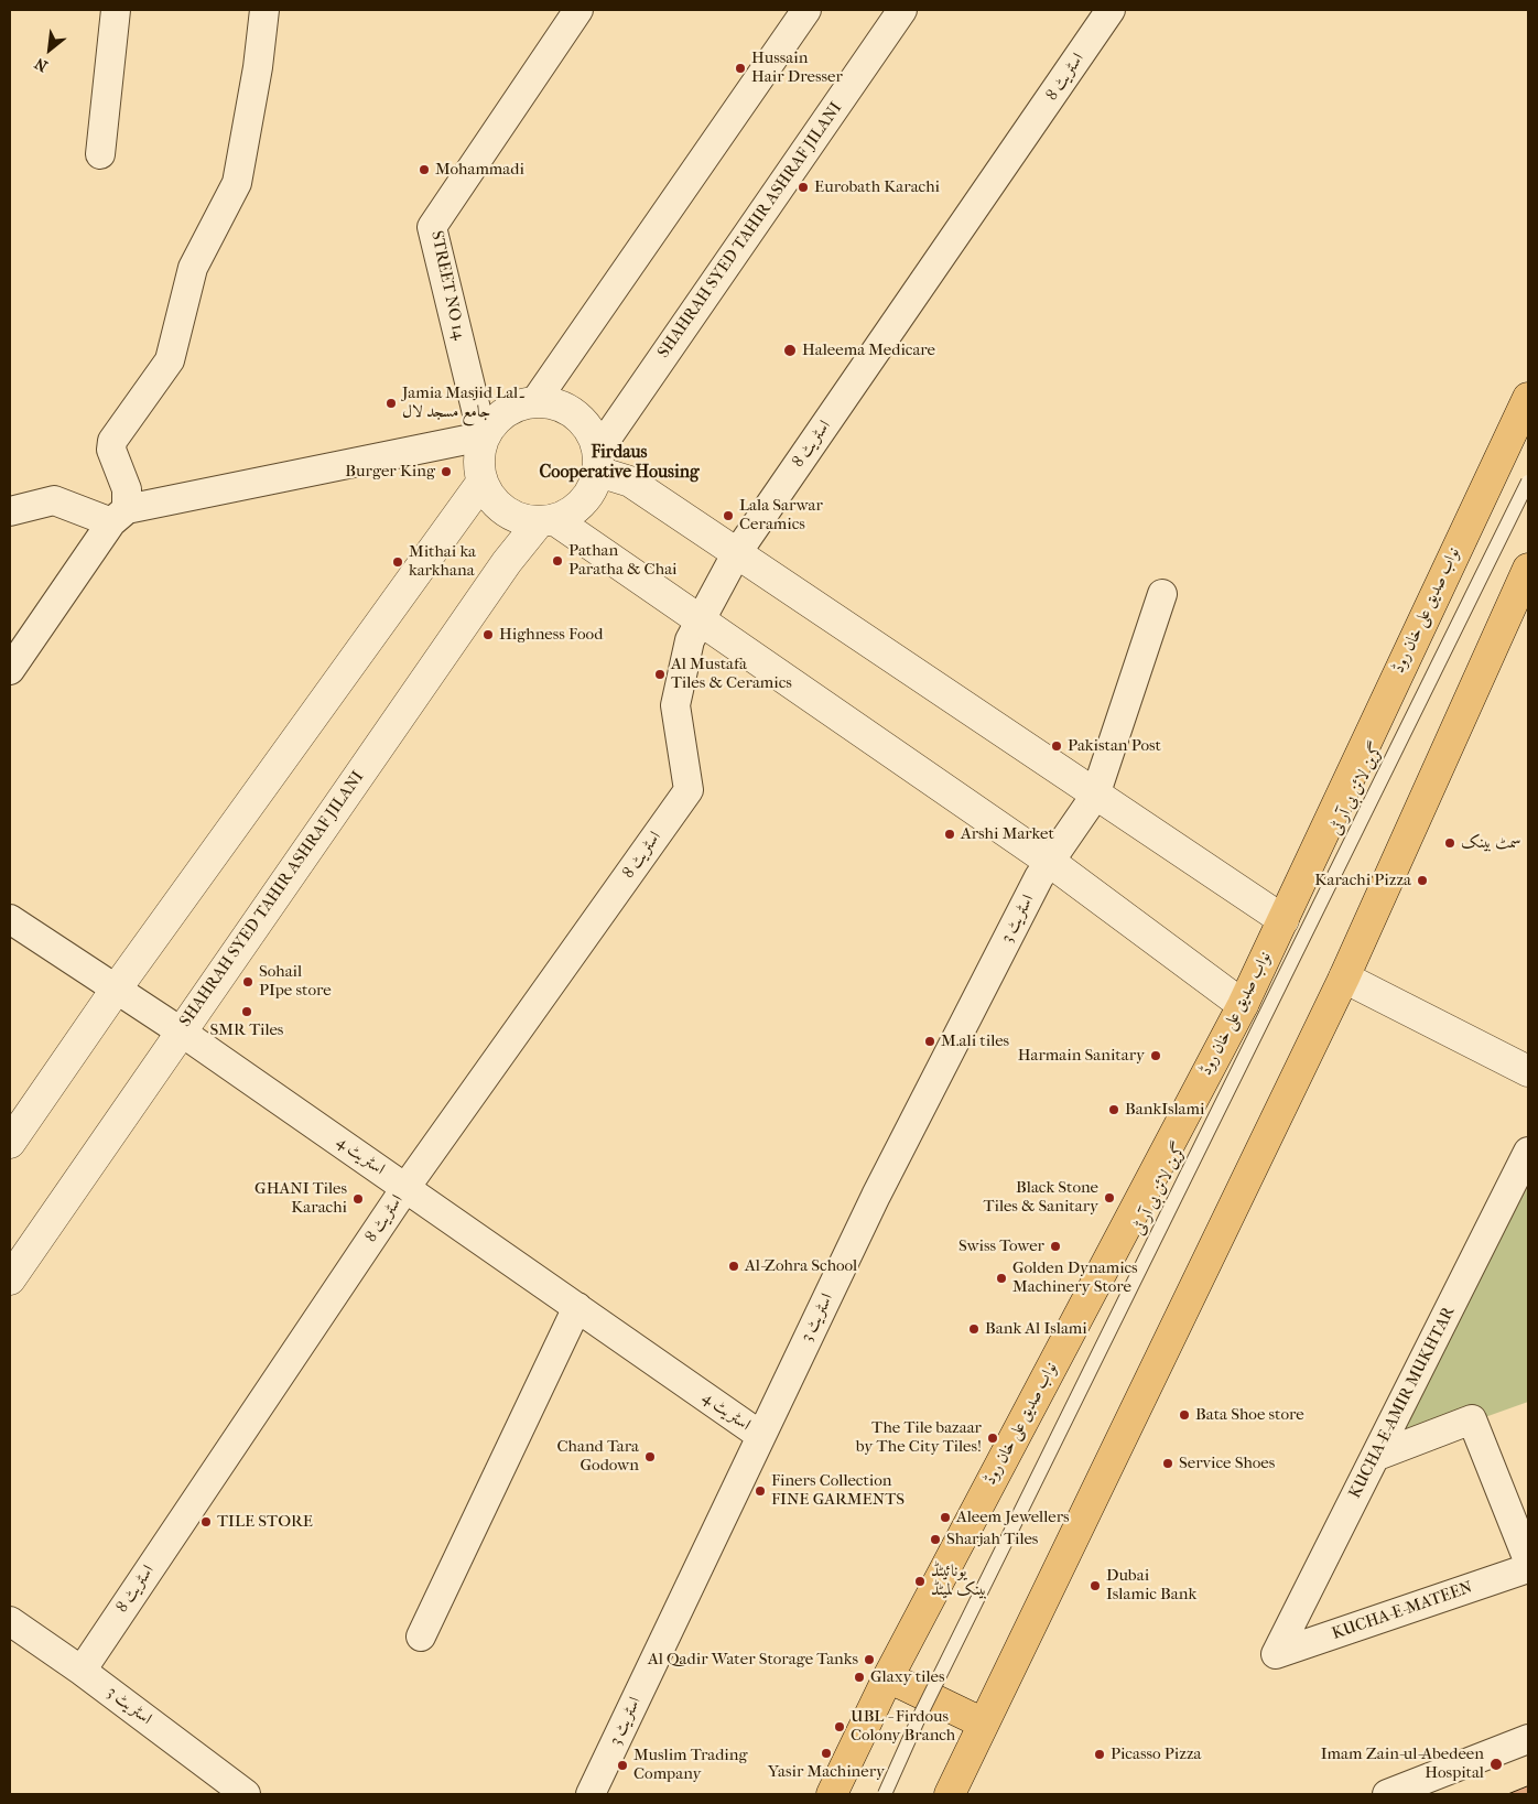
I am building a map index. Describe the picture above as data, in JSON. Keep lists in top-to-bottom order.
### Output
{
  "streets": {
    "main road": ["نواب صدیق علی خان روڈ"],
    "street": [
      "اسٹریٹ 8",
      "SHAHRAH SYED TAHIR ASHRAF JILANI",
      "STREET NO 14",
      "اسٹریٹ 3",
      "اسٹریٹ 4",
      "KUCHA-E-AMIR MUKHTAR",
      "KUCHA-E-MATEEN"
    ],
    "lane": ["گرین لائن بی آر ٹی"]
  },
  "crossings": [
    ["اسٹریٹ 8", "اسٹریٹ 3"],
    ["اسٹریٹ 8", "اسٹریٹ 4"],
    ["SHAHRAH SYED TAHIR ASHRAF JILANI", "STREET NO 14"],
    ["SHAHRAH SYED TAHIR ASHRAF JILANI", "اسٹریٹ 4"],
    ["اسٹریٹ 3", "اسٹریٹ 4"],
    ["KUCHA-E-AMIR MUKHTAR", "KUCHA-E-MATEEN"]
  ],
  "districts": ["Firdaus Cooperative Housing"],
  "places": [
    "Hussain Hair Dresser",
    "Mohammadi",
    "Eurobath Karachi",
    "Haleema Medicare",
    "Jamia Masjid Lal۔ جامع مسجد لال",
    "Burger King",
    "Lala Sarwar Ceramics",
    "Pathan Paratha & Chai",
    "Mithai ka karkhana",
    "Highness Food",
    "Al Mustafa Tiles & Ceramics",
    "Pakistan Post",
    "Arshi Market",
    "سمٹ بینک",
    "Karachi Pizza",
    "Sohail PIpe store",
    "SMR Tiles",
    "M.ali tiles",
    "Harmain Sanitary",
    "BankIslami",
    "Black Stone Tiles & Sanitary",
    "GHANI Tiles Karachi",
    "Swiss Tower",
    "Al-Zohra School",
    "Golden Dynamics Machinery Store",
    "Bank Al Islami",
    "Bata Shoe store",
    "The Tile bazaar by The City Tiles!",
    "Chand Tara Godown",
    "Service Shoes",
    "Finers Collection FINE GARMENTS",
    "Aleem Jewellers",
    "TILE STORE",
    "Sharjah Tiles",
    "یونائیٹڈ بینک لمیٹڈ",
    "Dubai Islamic Bank",
    "Al Qadir Water Storage Tanks",
    "Glaxy tiles",
    "UBL - Firdous Colony Branch",
    "Yasir Machinery",
    "Picasso Pizza",
    "Imam Zain-ul-Abedeen Hospital",
    "Muslim Trading Company"
  ],
  "north": "bottom left"
}
